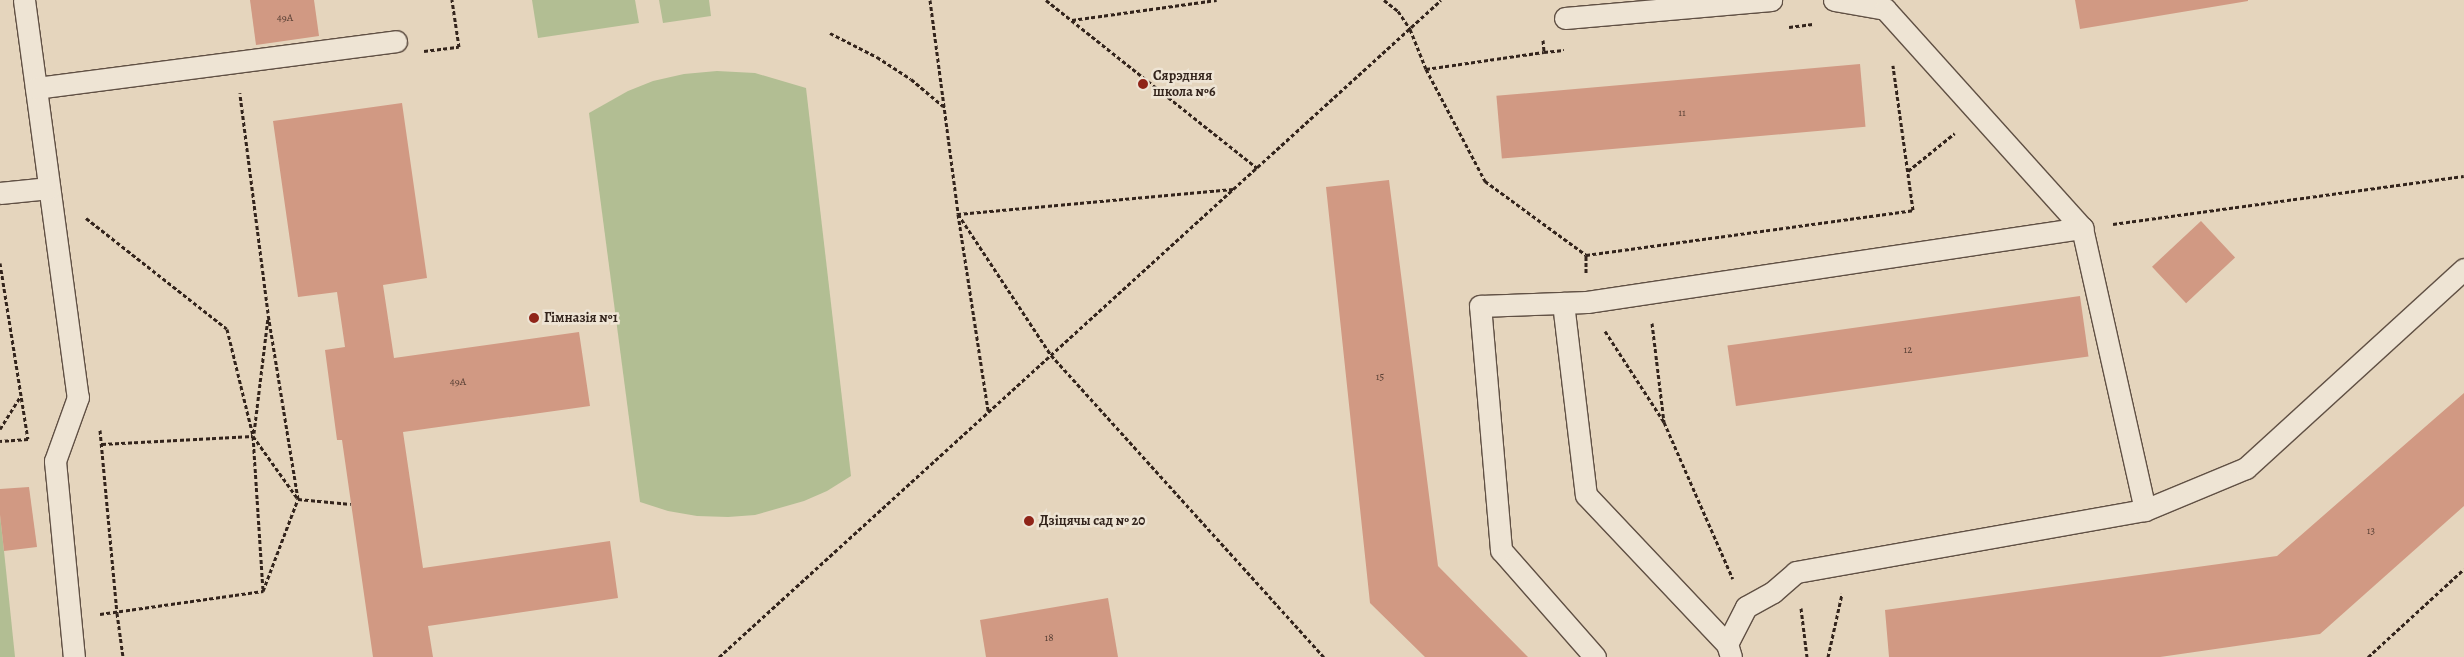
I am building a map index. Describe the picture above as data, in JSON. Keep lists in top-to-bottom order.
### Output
{
  "places": ["Сярэдняя школа №6", "Гімназія №1", "Дзіцячы сад № 20"],
  "house_numbers": [
    "49А",
    "11",
    "12",
    "15",
    "49А",
    "13",
    "18"
  ]
}
